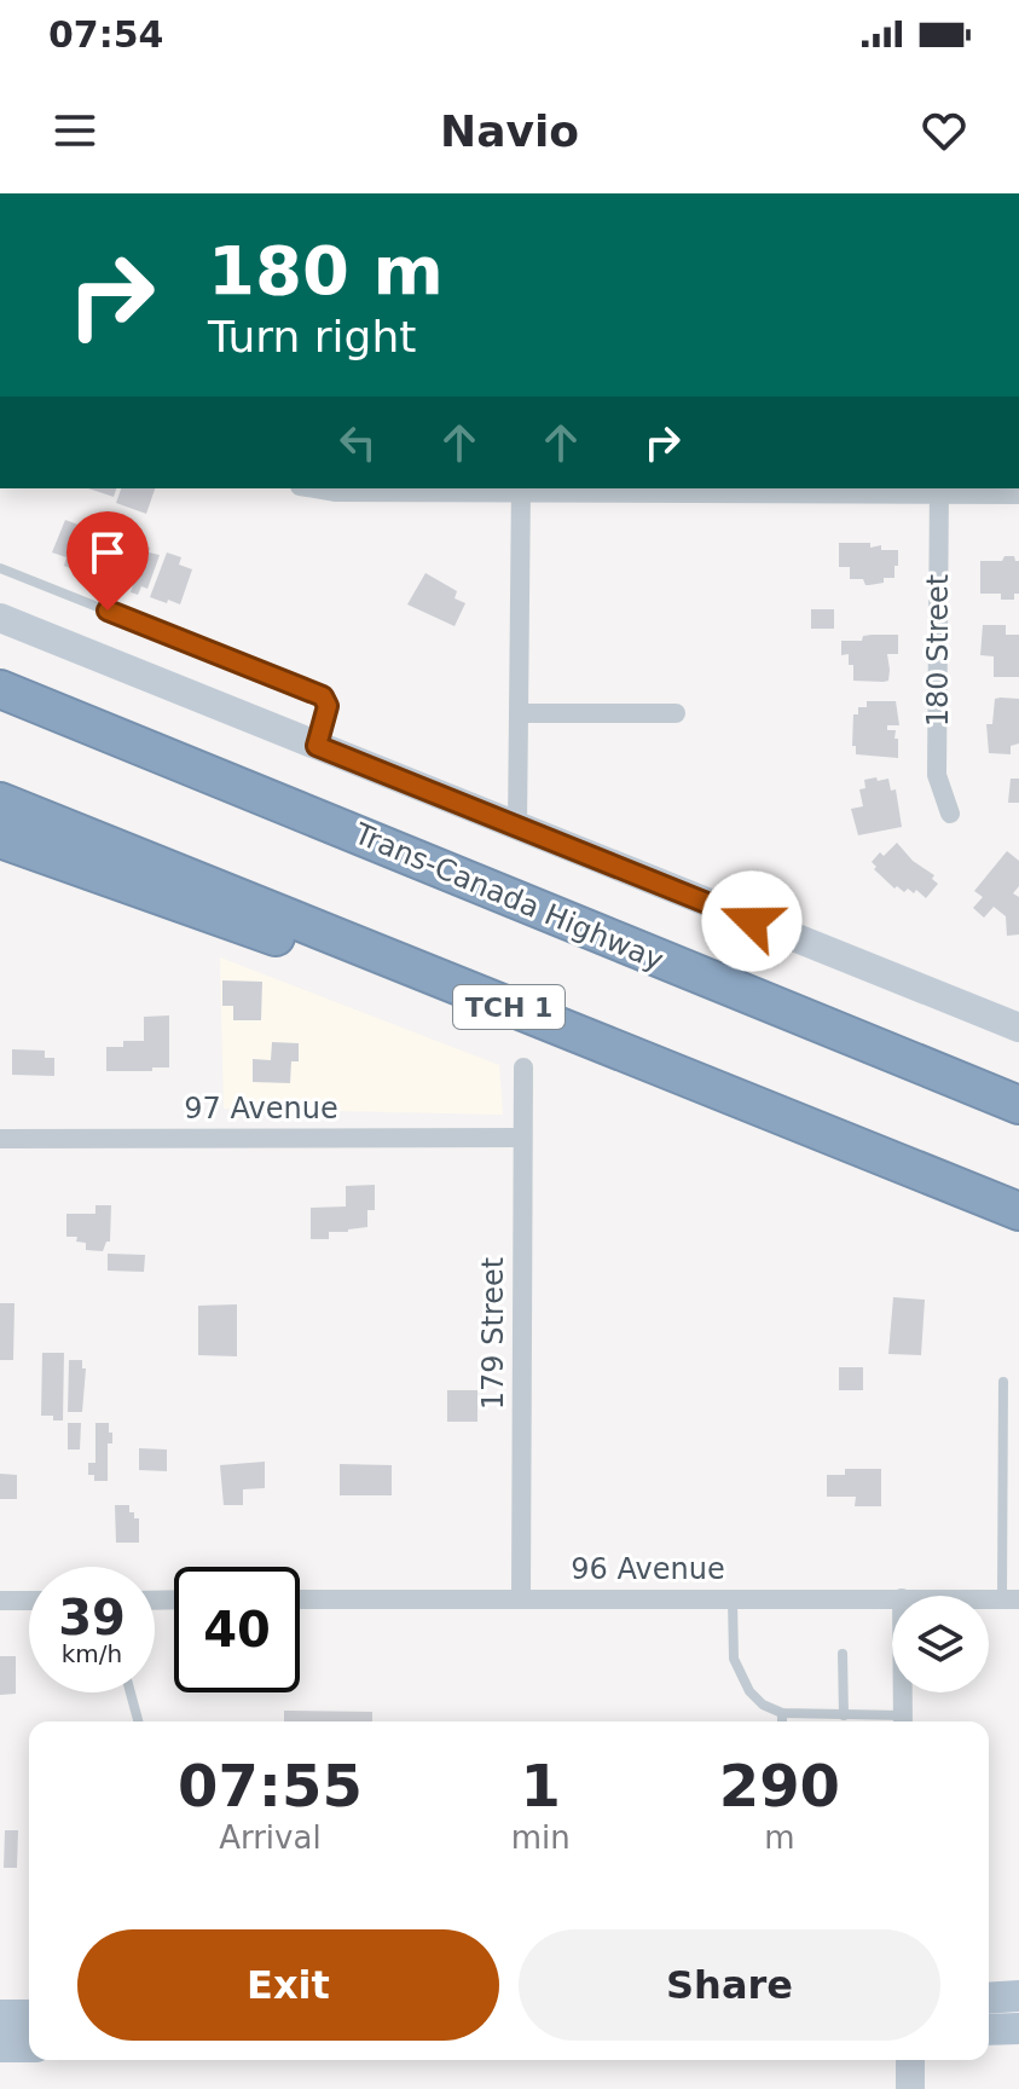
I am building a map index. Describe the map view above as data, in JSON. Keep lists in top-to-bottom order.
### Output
{
  "streets": {
    "highway": ["Trans-Canada Highway", "TCH 1"],
    "street": [
      "180 Street",
      "97 Avenue",
      "179 Street",
      "96 Avenue"
    ]
  },
  "crossings": [
    ["97 Avenue", "179 Street"],
    ["179 Street", "96 Avenue"]
  ],
  "page": {
    "status": "07:54",
    "header": "Navio",
    "turn": ["180 m", "Turn right"],
    "speed": "39 km/h",
    "limit": "40",
    "eta": [
      "07:55",
      "Arrival",
      "1",
      "min",
      "290",
      "m"
    ],
    "buttons": ["Exit", "Share"]
  }
}
